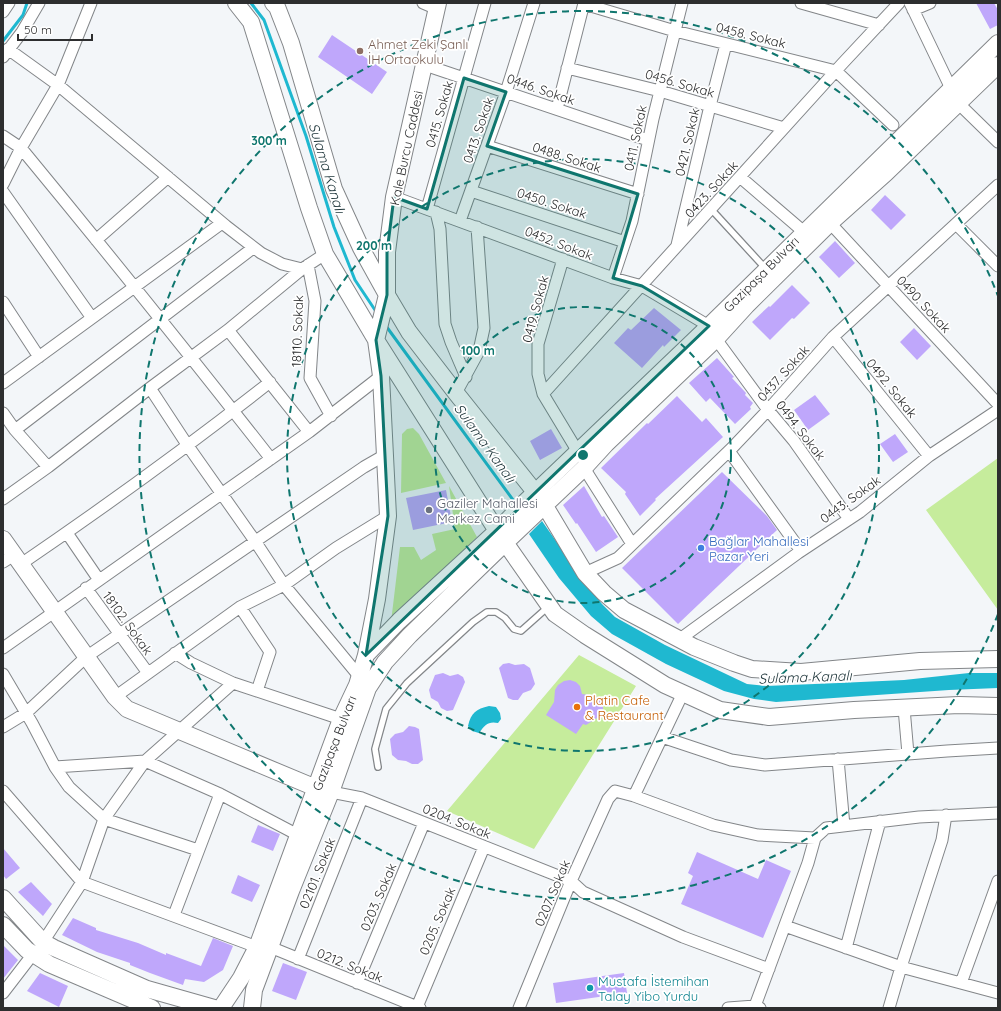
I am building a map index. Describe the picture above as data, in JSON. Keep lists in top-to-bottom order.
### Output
{
  "streets": {
    "street": [
      "0458. Sokak",
      "0456. Sokak",
      "0446. Sokak",
      "0415. Sokak",
      "0413. Sokak",
      "0411. Sokak",
      "0421. Sokak",
      "Kale Burcu Caddesi",
      "0488. Sokak",
      "0423. Sokak",
      "0450. Sokak",
      "0452. Sokak",
      "Gazipaşa Bulvarı",
      "0490. Sokak",
      "0419. Sokak",
      "18110. Sokak",
      "0437. Sokak",
      "0492. Sokak",
      "0494. Sokak",
      "0443. Sokak",
      "18102. Sokak",
      "0204. Sokak",
      "02101. Sokak",
      "0207. Sokak",
      "0203. Sokak",
      "0205. Sokak",
      "0212. Sokak"
    ]
  },
  "crossings": [
    ["0458. Sokak", "0411. Sokak"],
    ["0458. Sokak", "0421. Sokak"],
    ["0458. Sokak", "0423. Sokak"],
    ["0456. Sokak", "0411. Sokak"],
    ["0456. Sokak", "0421. Sokak"],
    ["0456. Sokak", "0423. Sokak"],
    ["0446. Sokak", "0415. Sokak"],
    ["0446. Sokak", "0413. Sokak"],
    ["0446. Sokak", "0411. Sokak"],
    ["0446. Sokak", "Kale Burcu Caddesi"],
    ["0415. Sokak", "0452. Sokak"],
    ["0413. Sokak", "0488. Sokak"],
    ["0413. Sokak", "0450. Sokak"],
    ["0413. Sokak", "0452. Sokak"],
    ["0411. Sokak", "0488. Sokak"],
    ["0411. Sokak", "0450. Sokak"],
    ["0411. Sokak", "0452. Sokak"],
    ["0421. Sokak", "0423. Sokak"],
    ["Kale Burcu Caddesi", "0452. Sokak"],
    ["0423. Sokak", "0452. Sokak"],
    ["0423. Sokak", "0419. Sokak"],
    ["0452. Sokak", "Gazipaşa Bulvarı"],
    ["0452. Sokak", "0419. Sokak"],
    ["0452. Sokak", "0494. Sokak"],
    ["Gazipaşa Bulvarı", "0490. Sokak"],
    ["Gazipaşa Bulvarı", "0419. Sokak"],
    ["Gazipaşa Bulvarı", "0494. Sokak"],
    ["Gazipaşa Bulvarı", "0204. Sokak"],
    ["Gazipaşa Bulvarı", "0212. Sokak"],
    ["0490. Sokak", "0437. Sokak"],
    ["0437. Sokak", "0492. Sokak"],
    ["0437. Sokak", "0494. Sokak"],
    ["0492. Sokak", "0443. Sokak"],
    ["0494. Sokak", "0443. Sokak"],
    ["0204. Sokak", "02101. Sokak"],
    ["0204. Sokak", "0207. Sokak"],
    ["0204. Sokak", "0203. Sokak"],
    ["0204. Sokak", "0205. Sokak"],
    ["02101. Sokak", "0212. Sokak"],
    ["0203. Sokak", "0212. Sokak"],
    ["0205. Sokak", "0212. Sokak"]
  ],
  "water": ["Sulama Kanalı"],
  "places": [
    "Ahmet Zeki Şanlı İH Ortaokulu",
    "Gaziler Mahallesi Merkez Cami",
    "Bağlar Mahallesi Pazar Yeri",
    "Platin Cafe & Restaurant",
    "Mustafa İstemihan Talay Yibo Yurdu"
  ],
  "scale_bar": "50 m",
  "rings": ["300 m", "200 m", "100 m"]
}
